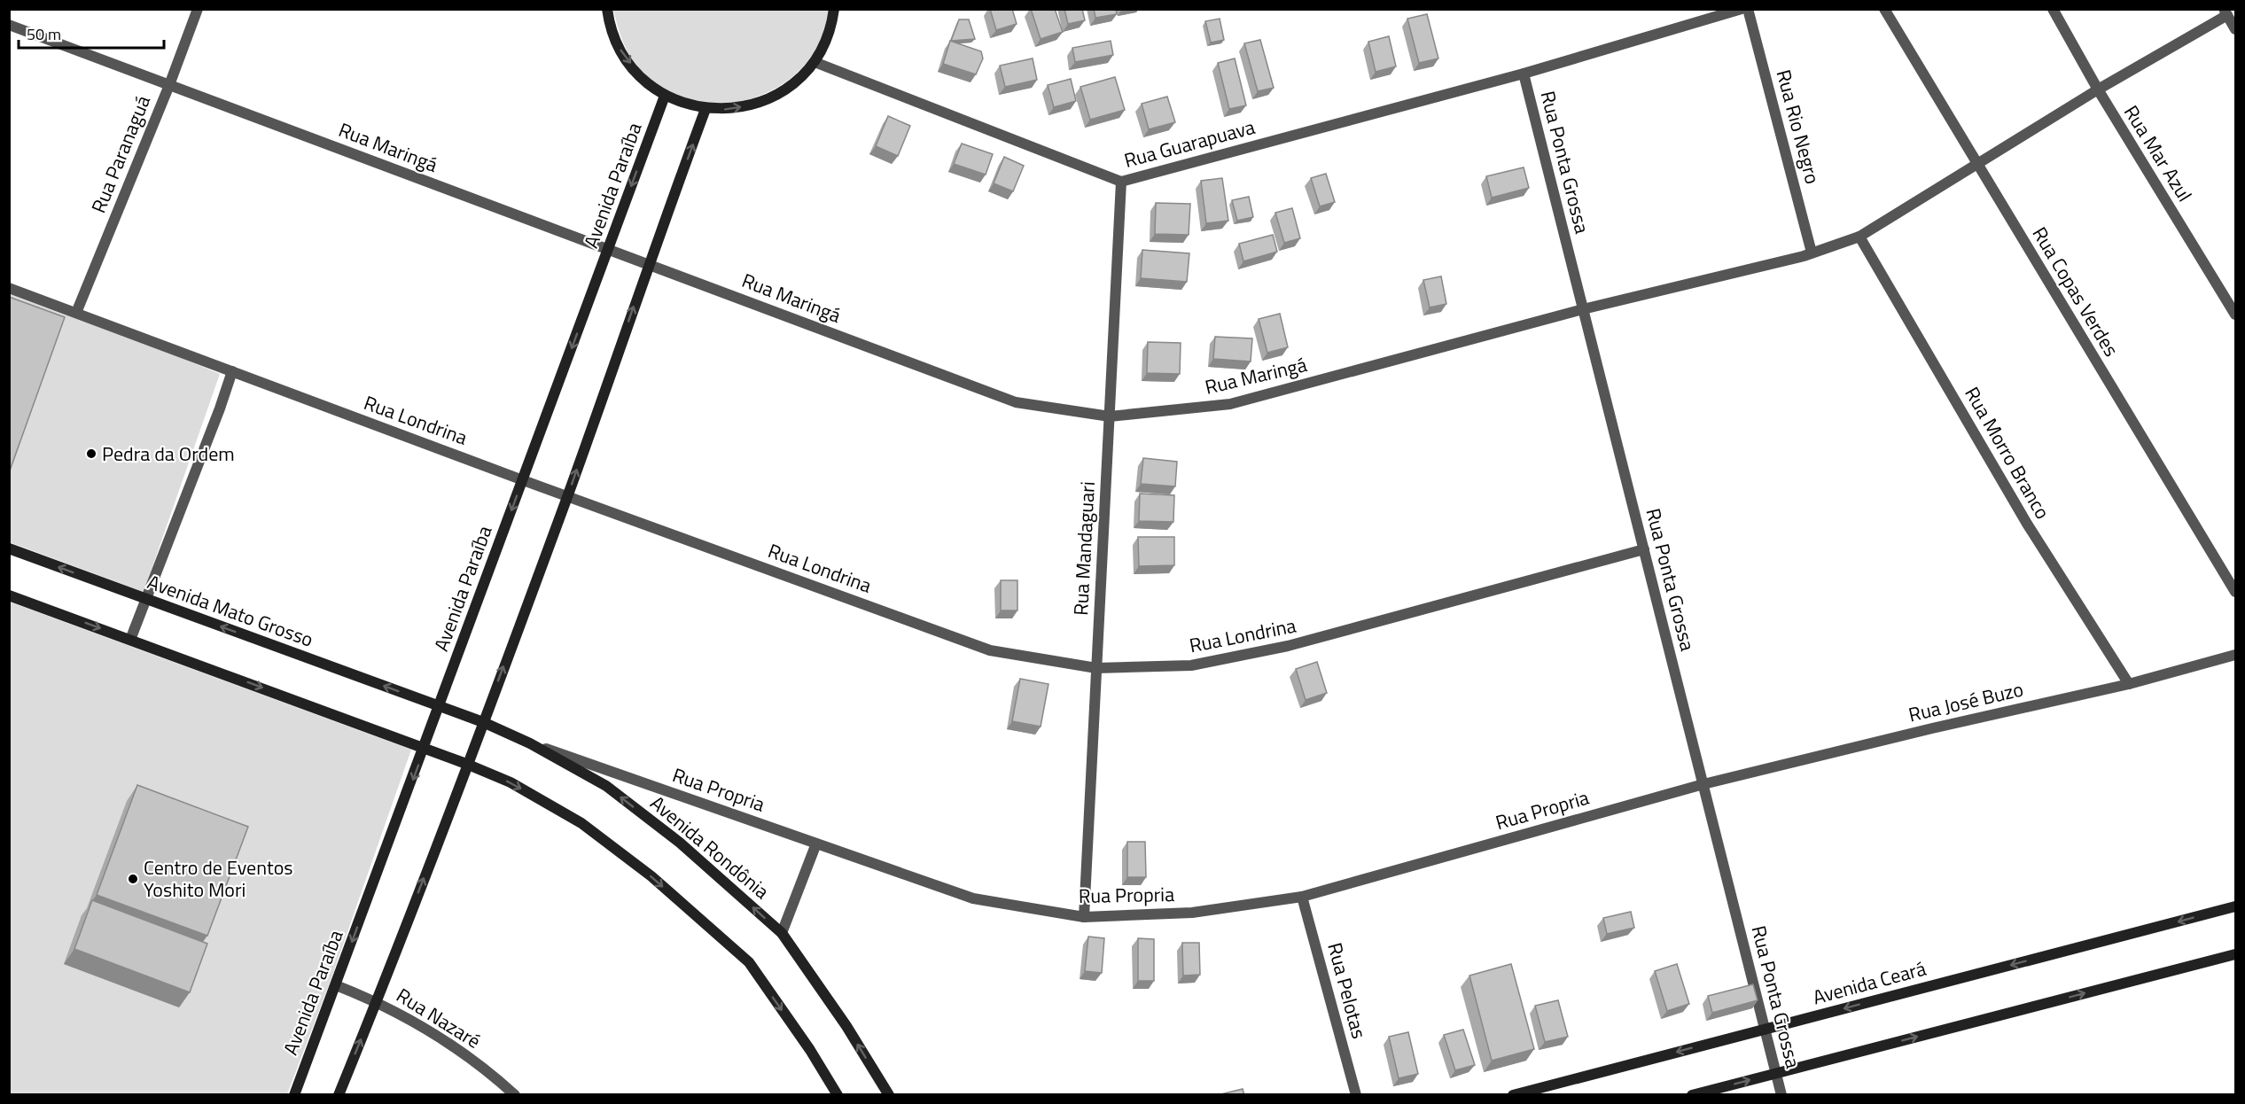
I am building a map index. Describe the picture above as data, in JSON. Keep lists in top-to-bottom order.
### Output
{
  "streets": {
    "street": [
      "Rua Rio Negro",
      "Rua Guarapuava",
      "Rua Maringá",
      "Rua Mar Azul",
      "Rua Paranaguá",
      "Rua Ponta Grossa",
      "Avenida Paraíba",
      "Rua Copas Verdes",
      "Rua Londrina",
      "Rua Morro Branco",
      "Rua Mandaguari",
      "Avenida Mato Grosso",
      "Rua José Buzo",
      "Rua Propria",
      "Avenida Rondônia",
      "Avenida Ceará",
      "Rua Pelotas",
      "Rua Nazaré"
    ]
  },
  "crossings": [
    ["Rua Rio Negro", "Rua Maringá"],
    ["Rua Guarapuava", "Rua Ponta Grossa"],
    ["Rua Guarapuava", "Rua Mandaguari"],
    ["Rua Maringá", "Rua Mar Azul"],
    ["Rua Maringá", "Rua Paranaguá"],
    ["Rua Maringá", "Rua Ponta Grossa"],
    ["Rua Maringá", "Avenida Paraíba"],
    ["Rua Maringá", "Rua Copas Verdes"],
    ["Rua Maringá", "Rua Morro Branco"],
    ["Rua Maringá", "Rua Mandaguari"],
    ["Rua Paranaguá", "Rua Londrina"],
    ["Rua Ponta Grossa", "Rua Londrina"],
    ["Rua Ponta Grossa", "Rua José Buzo"],
    ["Rua Ponta Grossa", "Rua Propria"],
    ["Rua Ponta Grossa", "Avenida Ceará"],
    ["Avenida Paraíba", "Rua Londrina"],
    ["Avenida Paraíba", "Avenida Mato Grosso"],
    ["Avenida Paraíba", "Avenida Rondônia"],
    ["Avenida Paraíba", "Rua Nazaré"],
    ["Rua Londrina", "Rua Mandaguari"],
    ["Rua Morro Branco", "Rua José Buzo"],
    ["Rua Mandaguari", "Rua Propria"],
    ["Avenida Mato Grosso", "Avenida Rondônia"],
    ["Rua José Buzo", "Rua Propria"],
    ["Rua Propria", "Avenida Rondônia"],
    ["Rua Propria", "Rua Pelotas"]
  ],
  "places": ["Pedra da Ordem", "Centro de Eventos Yoshito Mori"],
  "scale_bar": "50 m"
}
